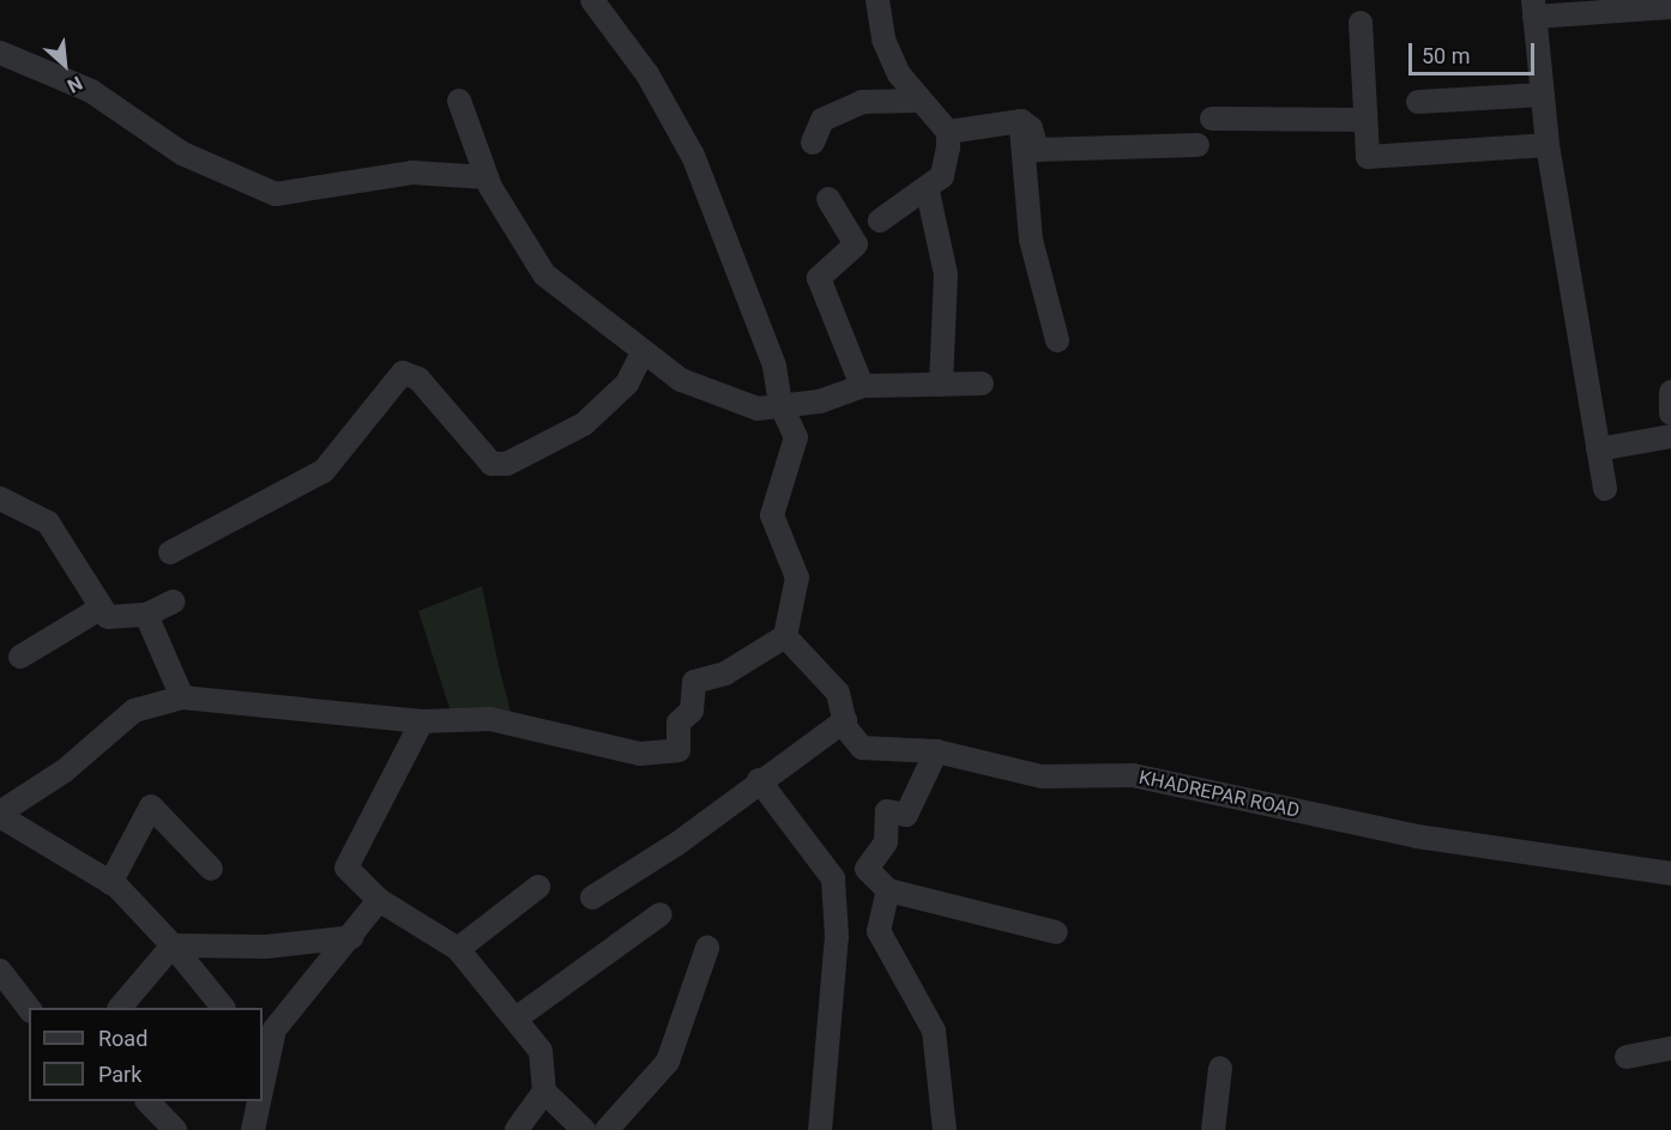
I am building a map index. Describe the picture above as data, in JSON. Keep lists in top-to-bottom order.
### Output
{
  "streets": {
    "street": ["KHADREPAR ROAD"]
  },
  "legend": ["Road", "Park"],
  "scale_bar": "50 m",
  "north": "bottom right"
}
